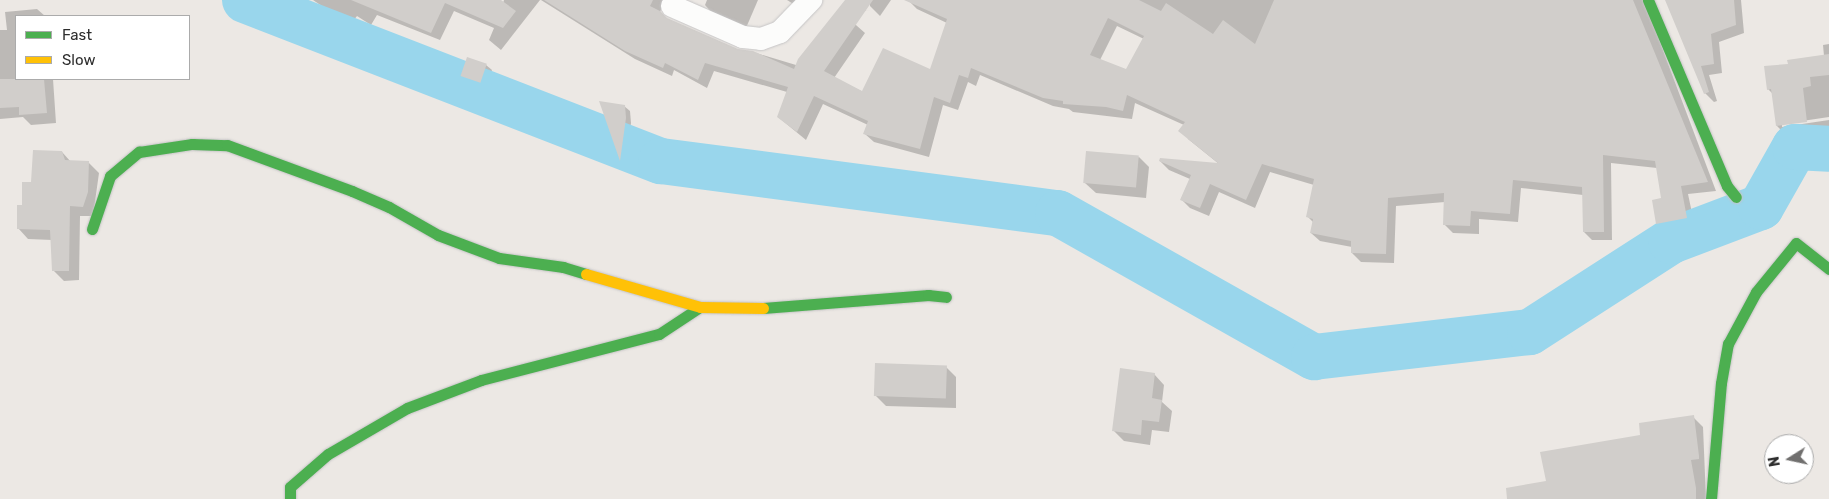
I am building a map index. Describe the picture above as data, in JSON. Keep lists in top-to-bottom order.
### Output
{
  "legend": ["Fast", "Slow"],
  "north": "left"
}
